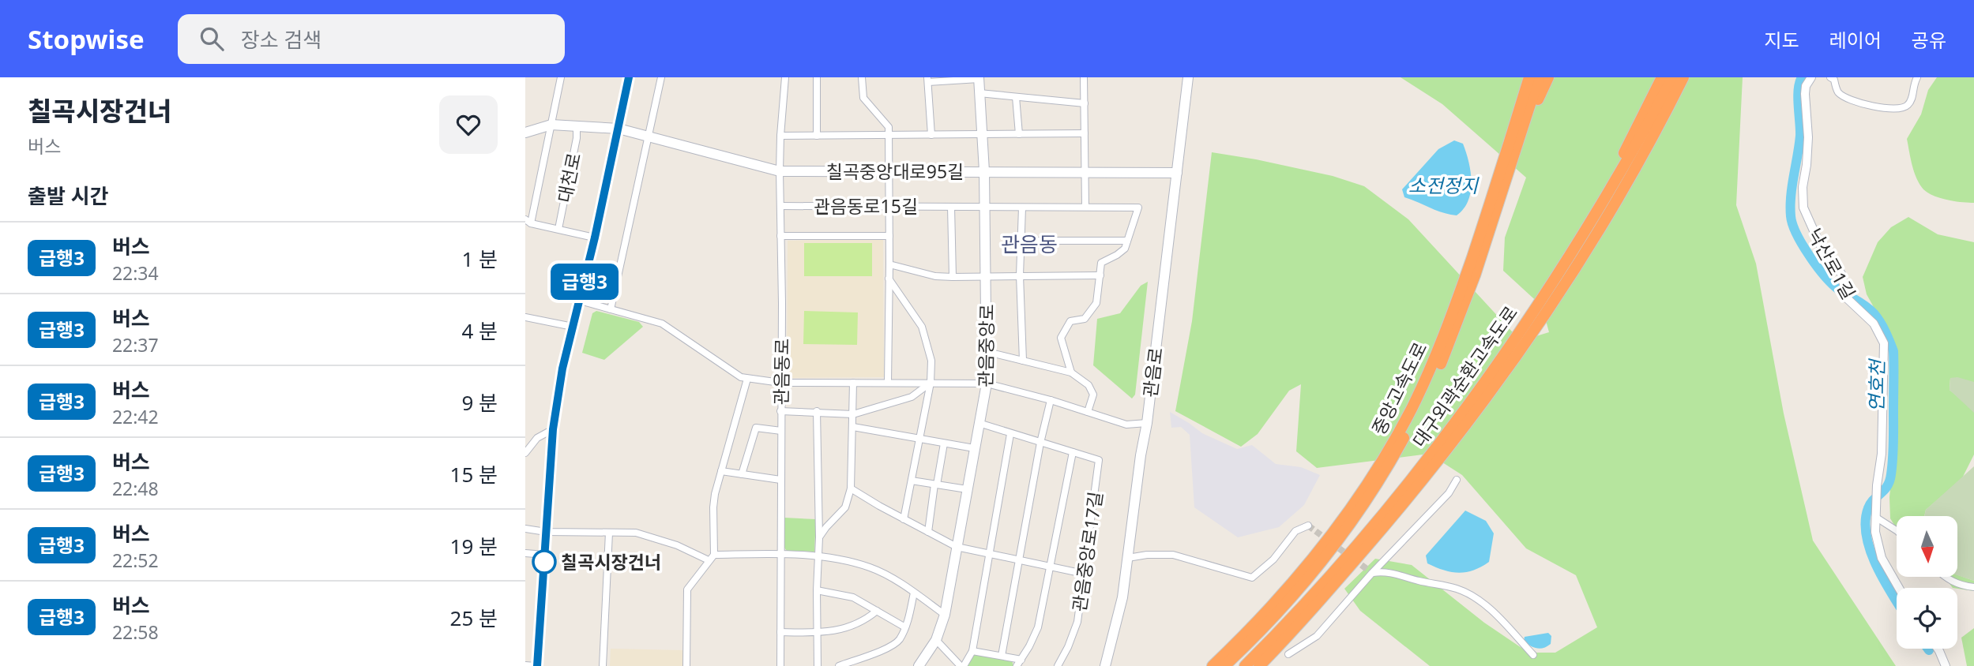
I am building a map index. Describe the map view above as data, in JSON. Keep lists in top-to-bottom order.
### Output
{
  "streets": {
    "highway": ["대구외곽순환고속도로", "중앙고속도로"],
    "main road": [
      "칠곡중앙대로95길",
      "대천로",
      "관음중앙로",
      "관음로"
    ],
    "street": [
      "관음동로15길",
      "낙산로1길",
      "관음동로",
      "관음중앙로17길"
    ]
  },
  "crossings": [
    ["칠곡중앙대로95길", "대천로"],
    ["칠곡중앙대로95길", "관음중앙로"],
    ["칠곡중앙대로95길", "관음동로"],
    ["칠곡중앙대로95길", "관음로"],
    ["관음동로15길", "관음중앙로"],
    ["관음동로15길", "관음동로"],
    ["관음중앙로", "관음중앙로17길"]
  ],
  "districts": ["관음동"],
  "water": ["소전정지", "연호천"],
  "places": ["칠곡시장건너"],
  "lines": ["bus line 급행3"],
  "north": "bottom",
  "page": {
    "header": "Stopwise",
    "search": "장소 검색",
    "nav": ["지도", "레이어", "공유"],
    "heading": [
      ["칠곡시장건너", "버스"],
      "출발 시간"
    ],
    "on_map": "급행3",
    "list": [
      {
        "mark": "급행3",
        "name": "버스",
        "note": "22:34",
        "value": "1 분"
      },
      {
        "mark": "급행3",
        "name": "버스",
        "note": "22:37",
        "value": "4 분"
      },
      {
        "mark": "급행3",
        "name": "버스",
        "note": "22:42",
        "value": "9 분"
      },
      {
        "mark": "급행3",
        "name": "버스",
        "note": "22:48",
        "value": "15 분"
      },
      {
        "mark": "급행3",
        "name": "버스",
        "note": "22:52",
        "value": "19 분"
      },
      {
        "mark": "급행3",
        "name": "버스",
        "note": "22:58",
        "value": "25 분"
      }
    ]
  }
}
